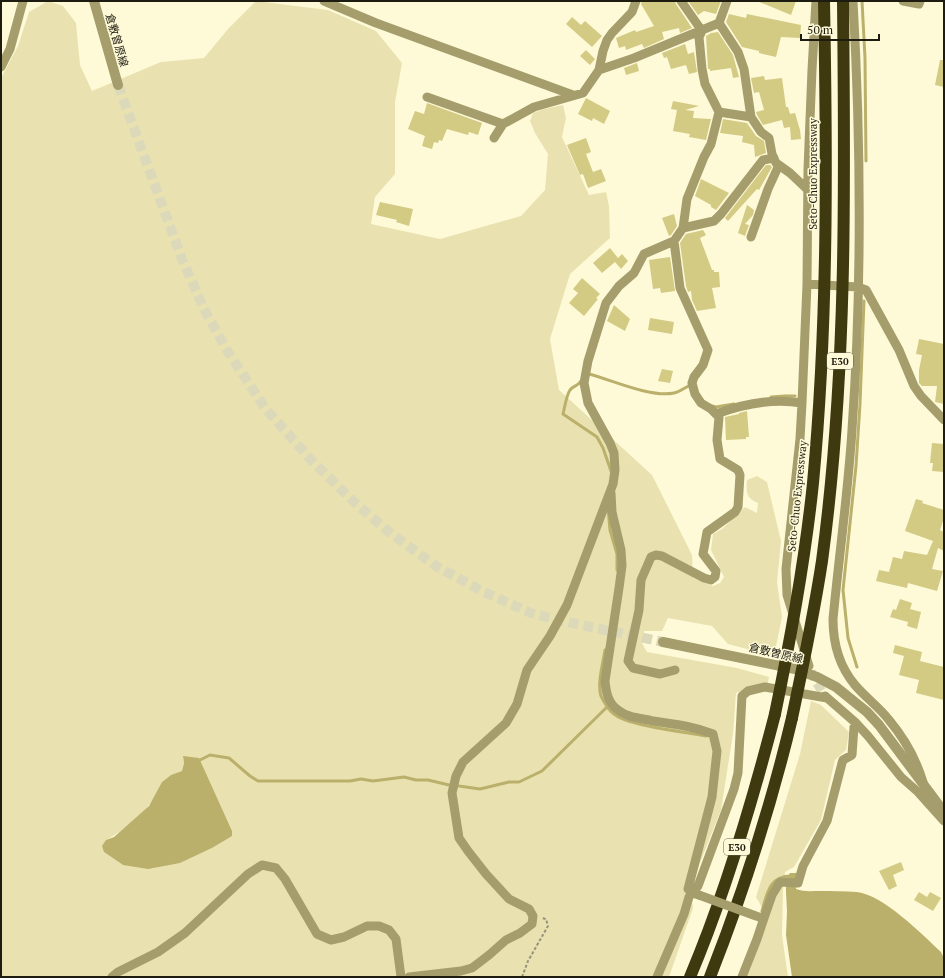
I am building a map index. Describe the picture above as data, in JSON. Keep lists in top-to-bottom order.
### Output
{
  "streets": {
    "highway": ["Seto-Chuo Expressway", "E30"],
    "street": ["倉敷曽原線"]
  },
  "scale_bar": "50 m"
}
